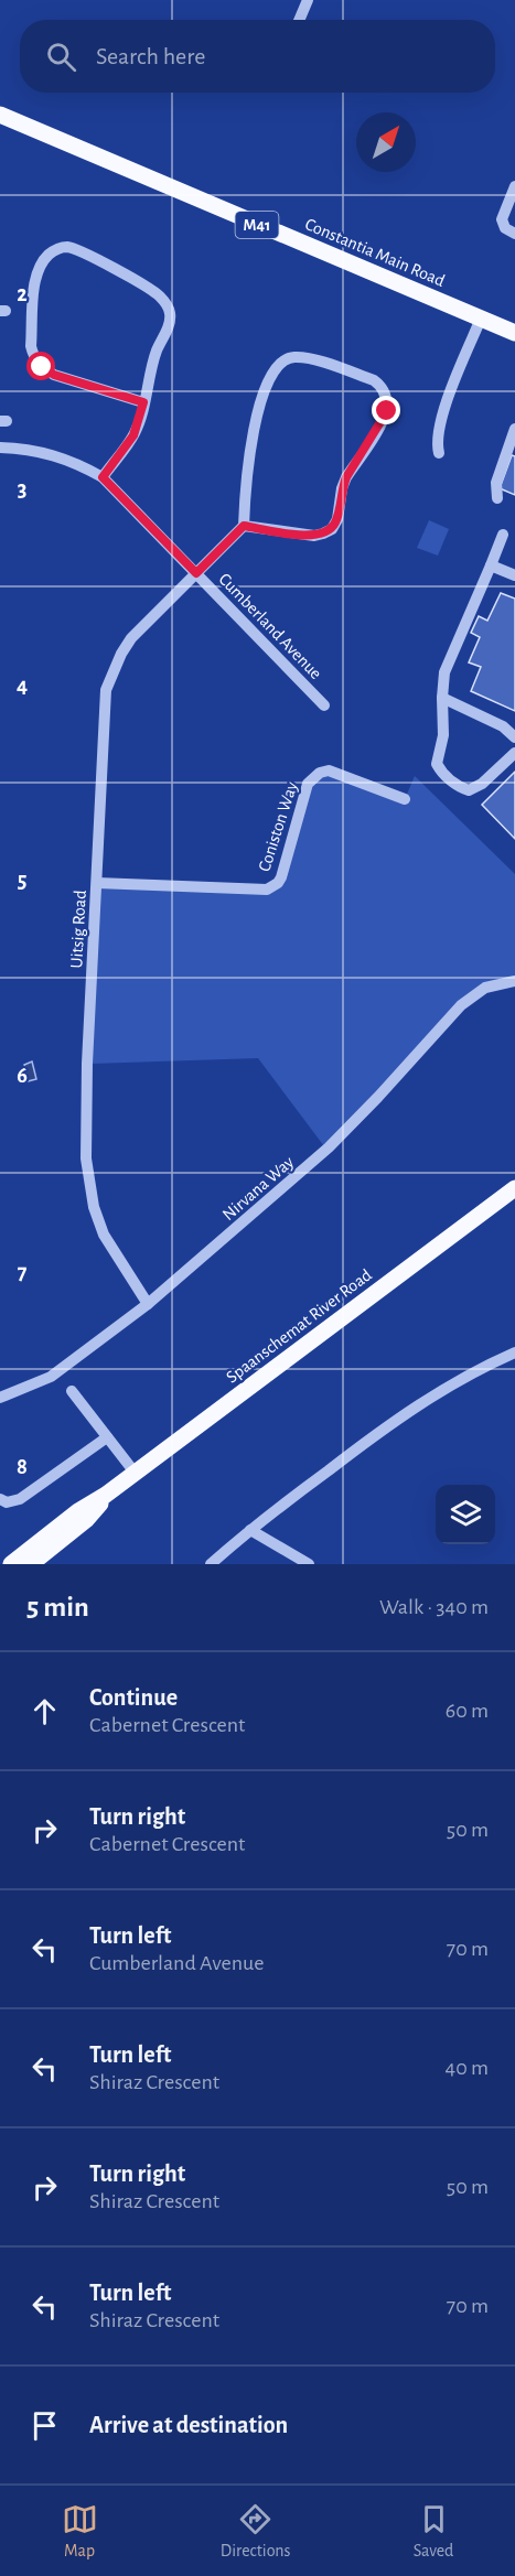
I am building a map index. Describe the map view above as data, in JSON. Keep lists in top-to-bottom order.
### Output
{
  "streets": {
    "main road": ["M41", "Constantia Main Road", "Spaanschemat River Road"],
    "street": [
      "Cumberland Avenue",
      "Coniston Way",
      "Uitsig Road",
      "Nirvana Way"
    ]
  },
  "crossings": [
    ["Cumberland Avenue", "Uitsig Road"],
    ["Coniston Way", "Uitsig Road"],
    ["Uitsig Road", "Nirvana Way"]
  ],
  "north": "top right",
  "page": {
    "search": "Search here",
    "heading": ["5 min", "Walk · 340 m"],
    "list": [
      ["Continue", "Cabernet Crescent", "60 m"],
      ["Turn right", "Cabernet Crescent", "50 m"],
      ["Turn left", "Cumberland Avenue", "70 m"],
      ["Turn left", "Shiraz Crescent", "40 m"],
      ["Turn right", "Shiraz Crescent", "50 m"],
      ["Turn left", "Shiraz Crescent", "70 m"],
      "Arrive at destination"
    ],
    "nav": ["Map", "Directions", "Saved"]
  },
  "grid": {
    "rows": [
      "2",
      "3",
      "4",
      "5",
      "6",
      "7",
      "8"
    ]
  }
}
